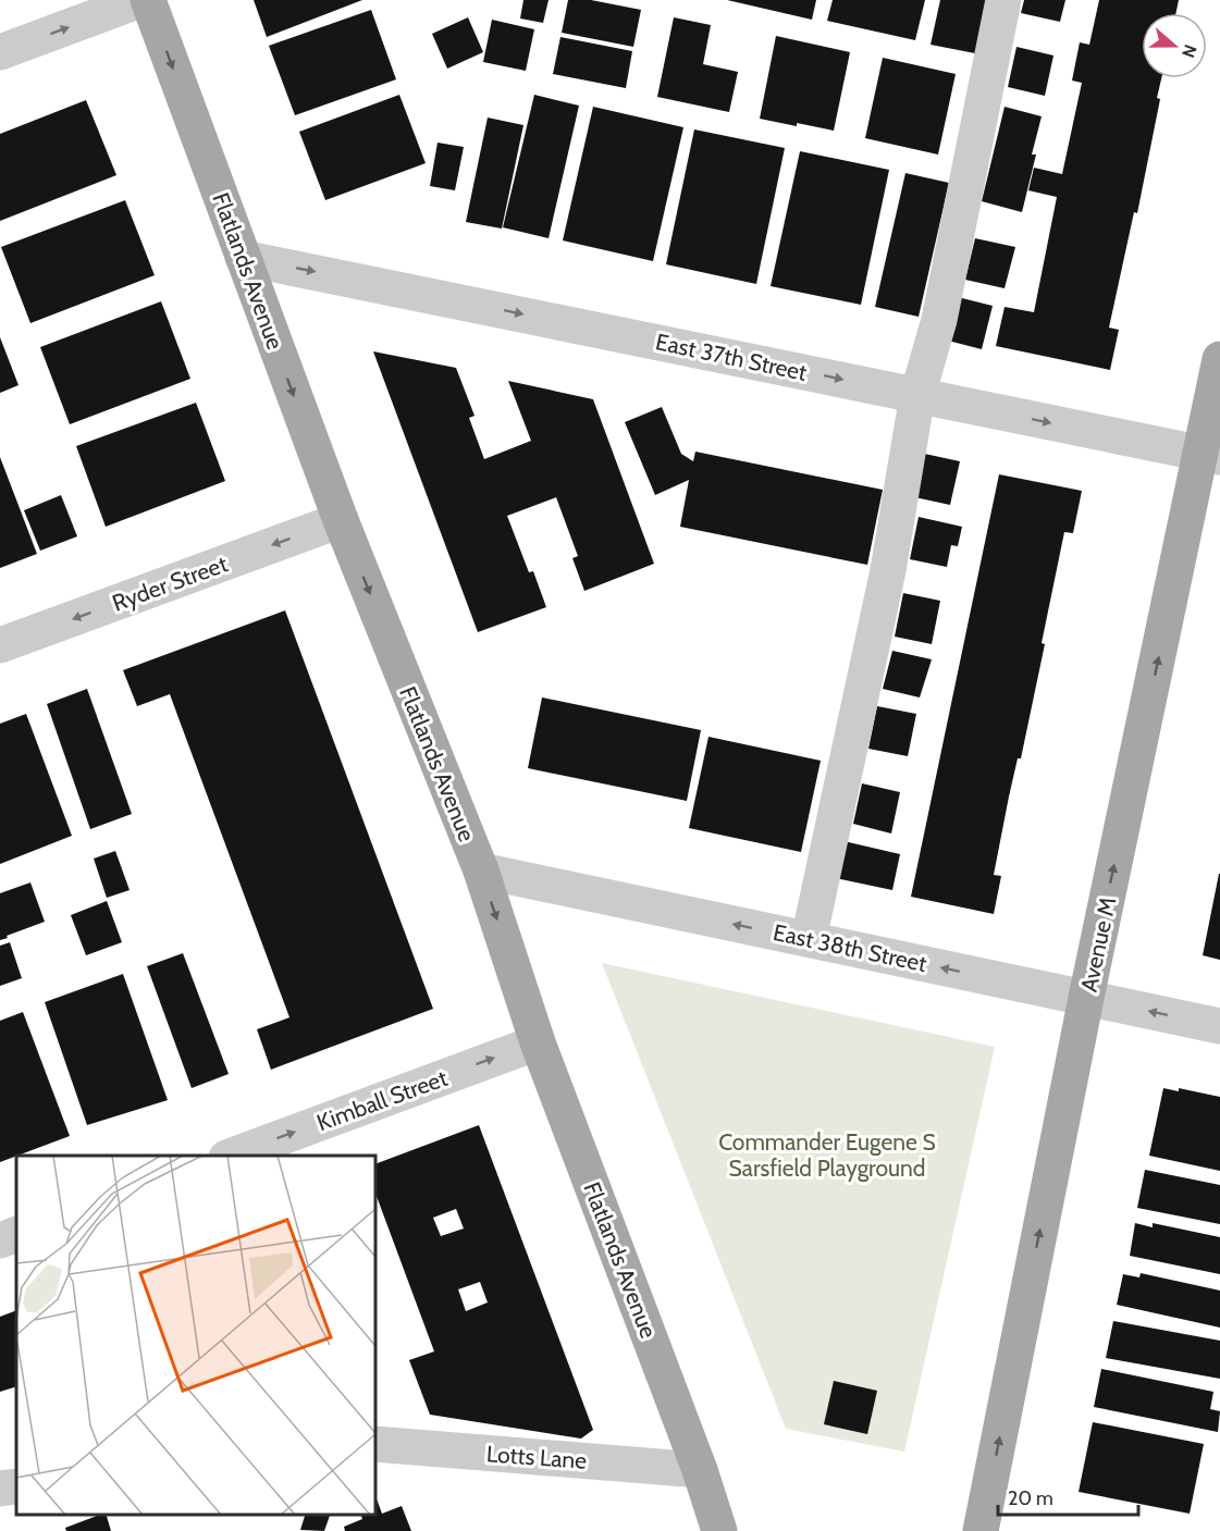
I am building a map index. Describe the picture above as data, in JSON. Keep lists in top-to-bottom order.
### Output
{
  "streets": {
    "main road": ["Flatlands Avenue", "Avenue M"],
    "street": [
      "East 37th Street",
      "Ryder Street",
      "East 38th Street",
      "Kimball Street",
      "Lotts Lane"
    ]
  },
  "crossings": [
    ["Flatlands Avenue", "East 37th Street"],
    ["Flatlands Avenue", "Ryder Street"],
    ["Flatlands Avenue", "East 38th Street"],
    ["Flatlands Avenue", "Kimball Street"],
    ["Flatlands Avenue", "Lotts Lane"],
    ["East 37th Street", "Avenue M"],
    ["Avenue M", "East 38th Street"]
  ],
  "one_way": [
    "Flatlands Avenue",
    "East 37th Street",
    "Ryder Street",
    "Avenue M",
    "East 38th Street",
    "Kimball Street"
  ],
  "parks": ["Commander Eugene S Sarsfield Playground"],
  "scale_bar": "20 m",
  "north": "right"
}
